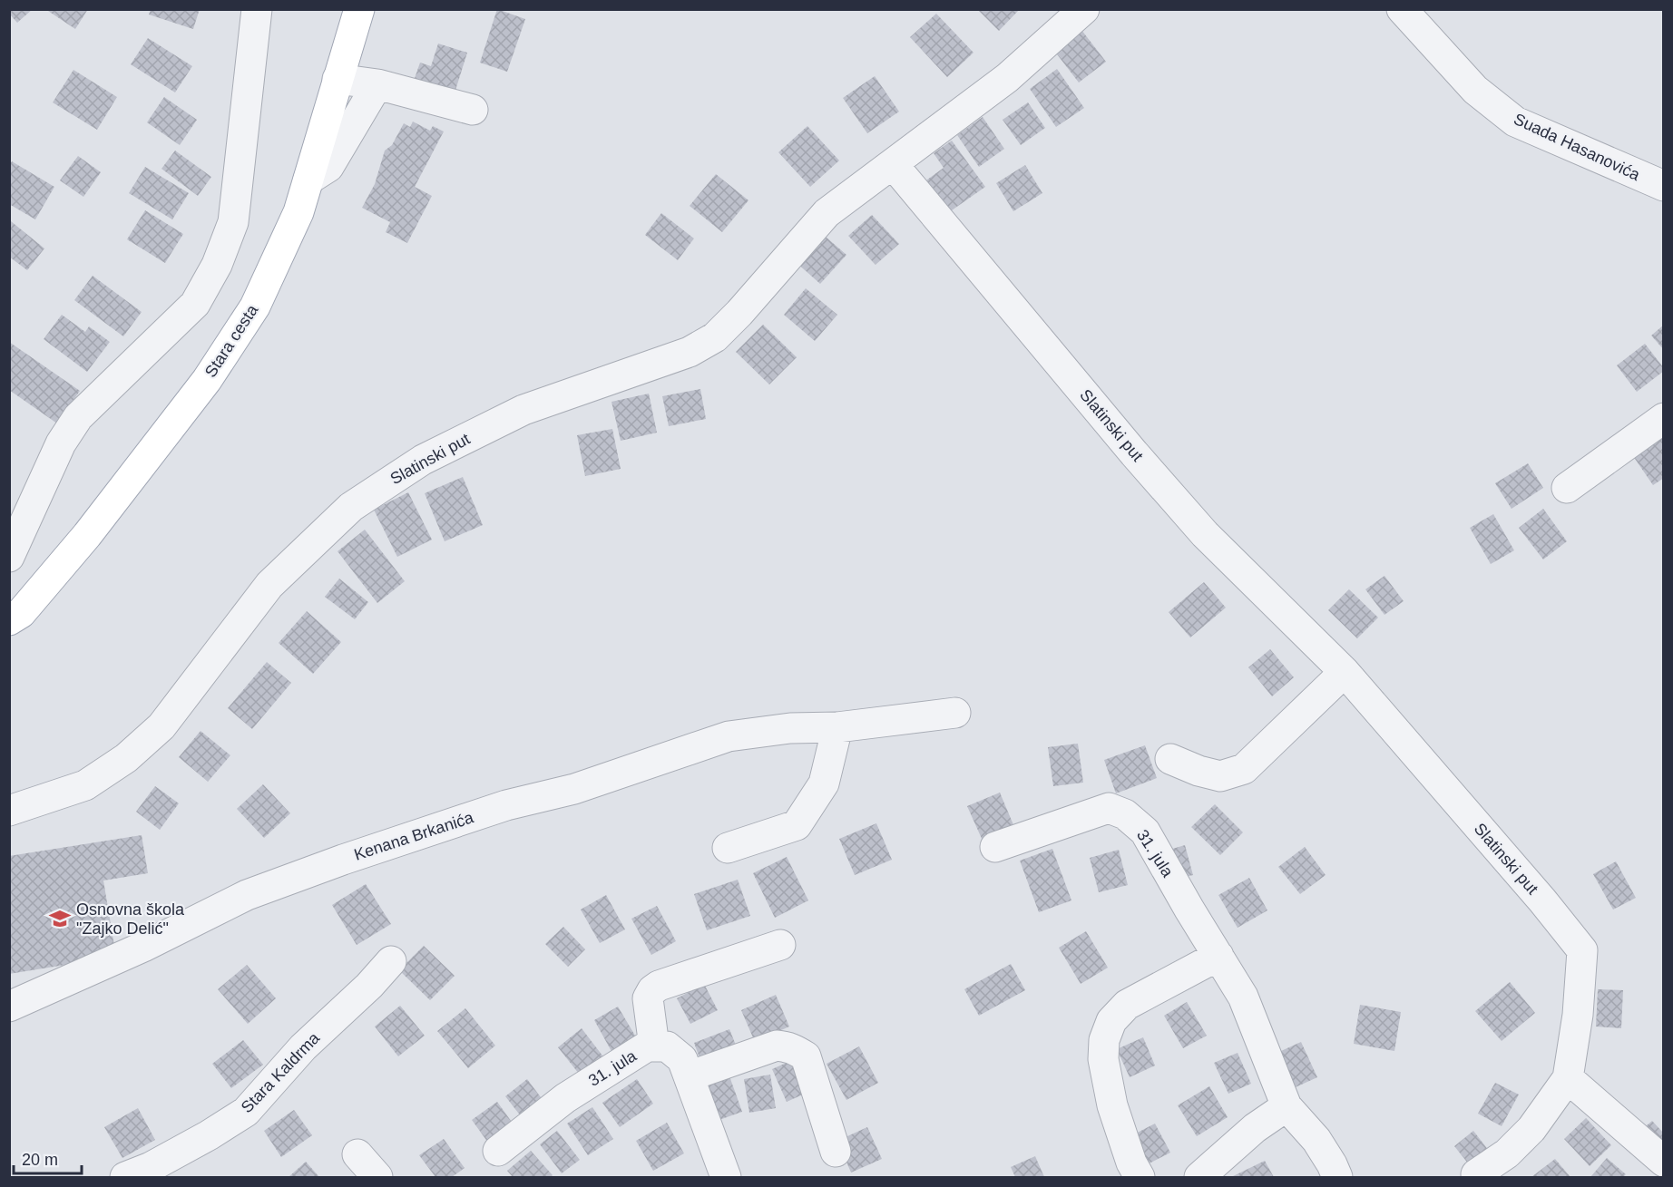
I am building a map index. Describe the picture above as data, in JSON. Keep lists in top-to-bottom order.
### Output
{
  "streets": {
    "main road": ["Stara cesta"],
    "street": [
      "Suada Hasanovića",
      "Slatinski put",
      "Kenana Brkanića",
      "31. jula",
      "Stara Kaldrma"
    ]
  },
  "places": {
    "school or university": ["Osnovna škola \"Zajko Delić\""]
  },
  "scale_bar": "20 m"
}
